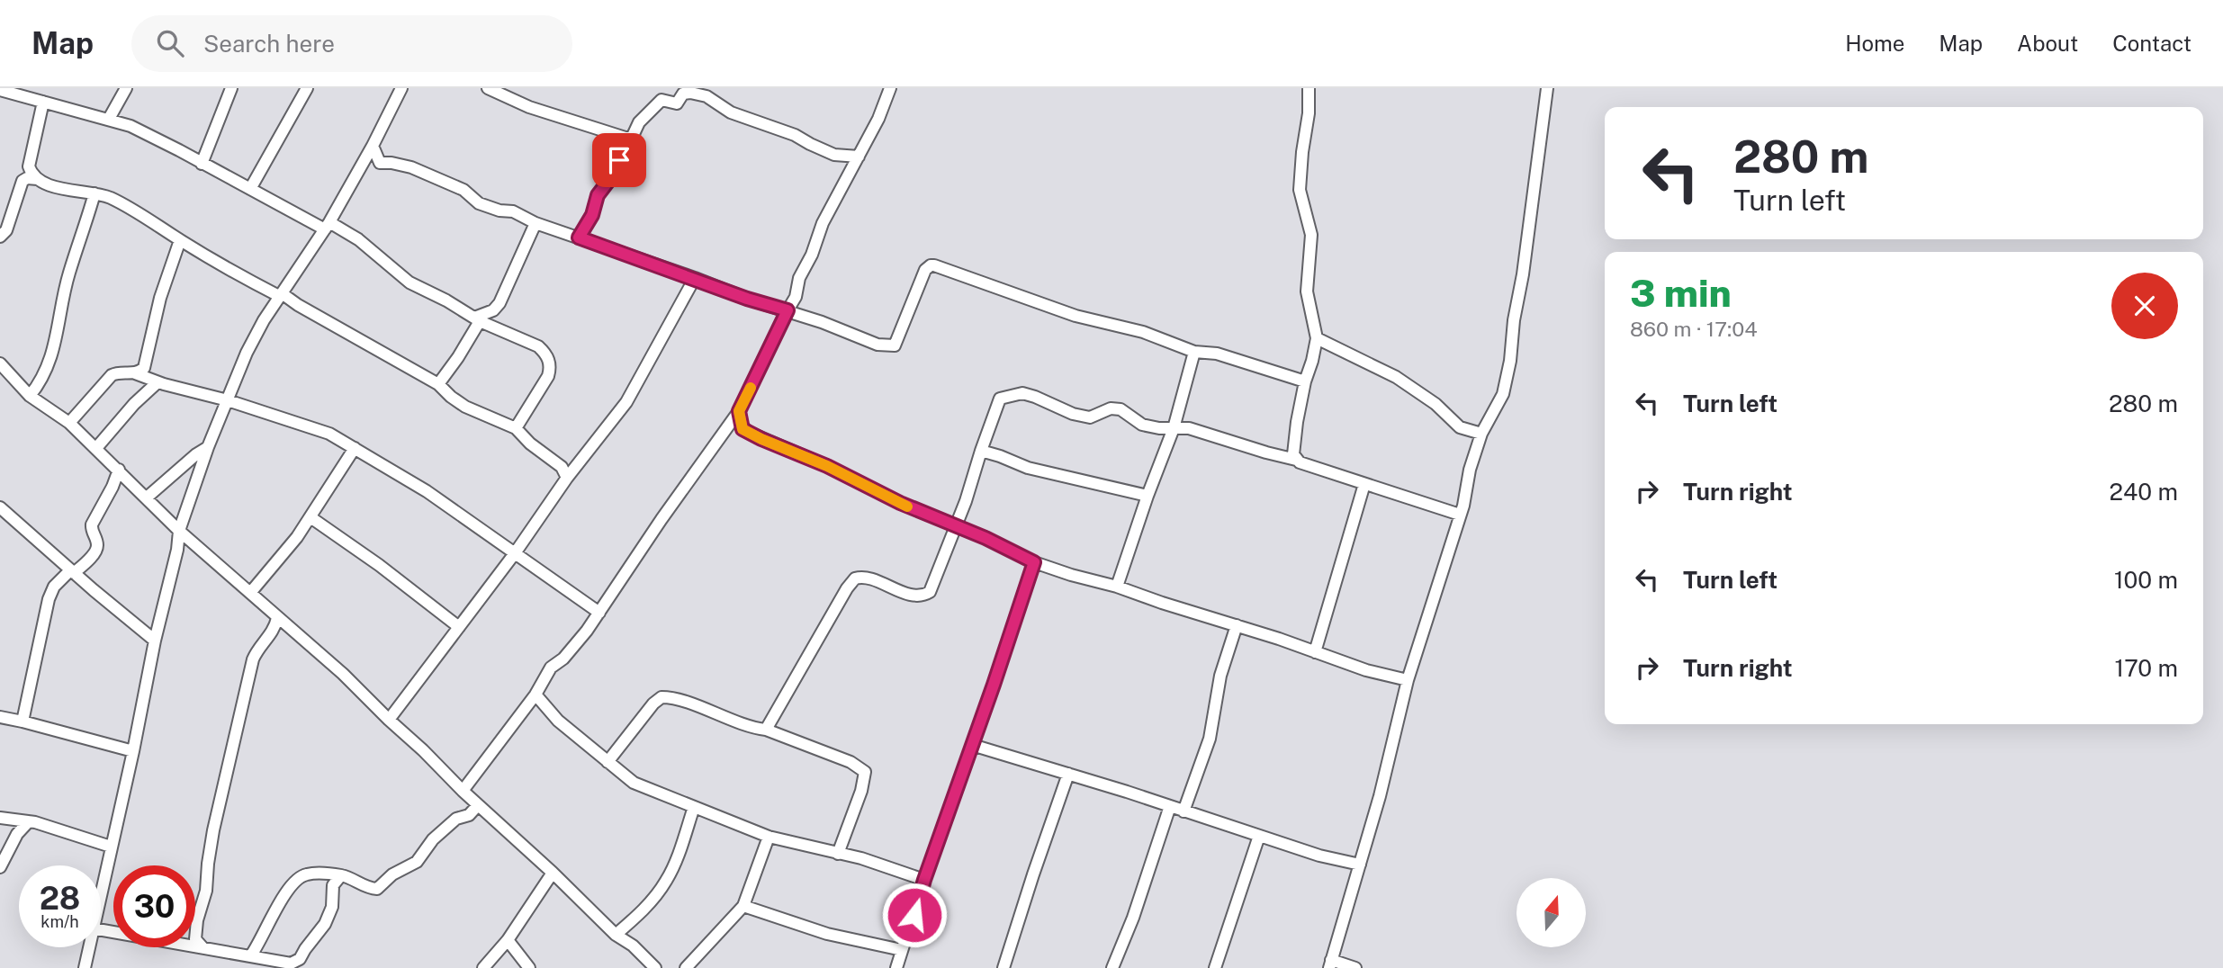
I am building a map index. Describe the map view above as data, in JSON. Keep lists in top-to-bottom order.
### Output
{
  "north": "top",
  "page": {
    "header": "Map",
    "search": "Search here",
    "nav": [
      "Home",
      "Map",
      "About",
      "Contact"
    ],
    "turn": ["280 m", "Turn left"],
    "heading": ["3 min", "860 m · 17:04"],
    "list": [
      {
        "name": "Turn left",
        "value": "280 m"
      },
      {
        "name": "Turn right",
        "value": "240 m"
      },
      {
        "name": "Turn left",
        "value": "100 m"
      },
      {
        "name": "Turn right",
        "value": "170 m"
      }
    ],
    "speed": "28 km/h",
    "limit": "30"
  }
}
